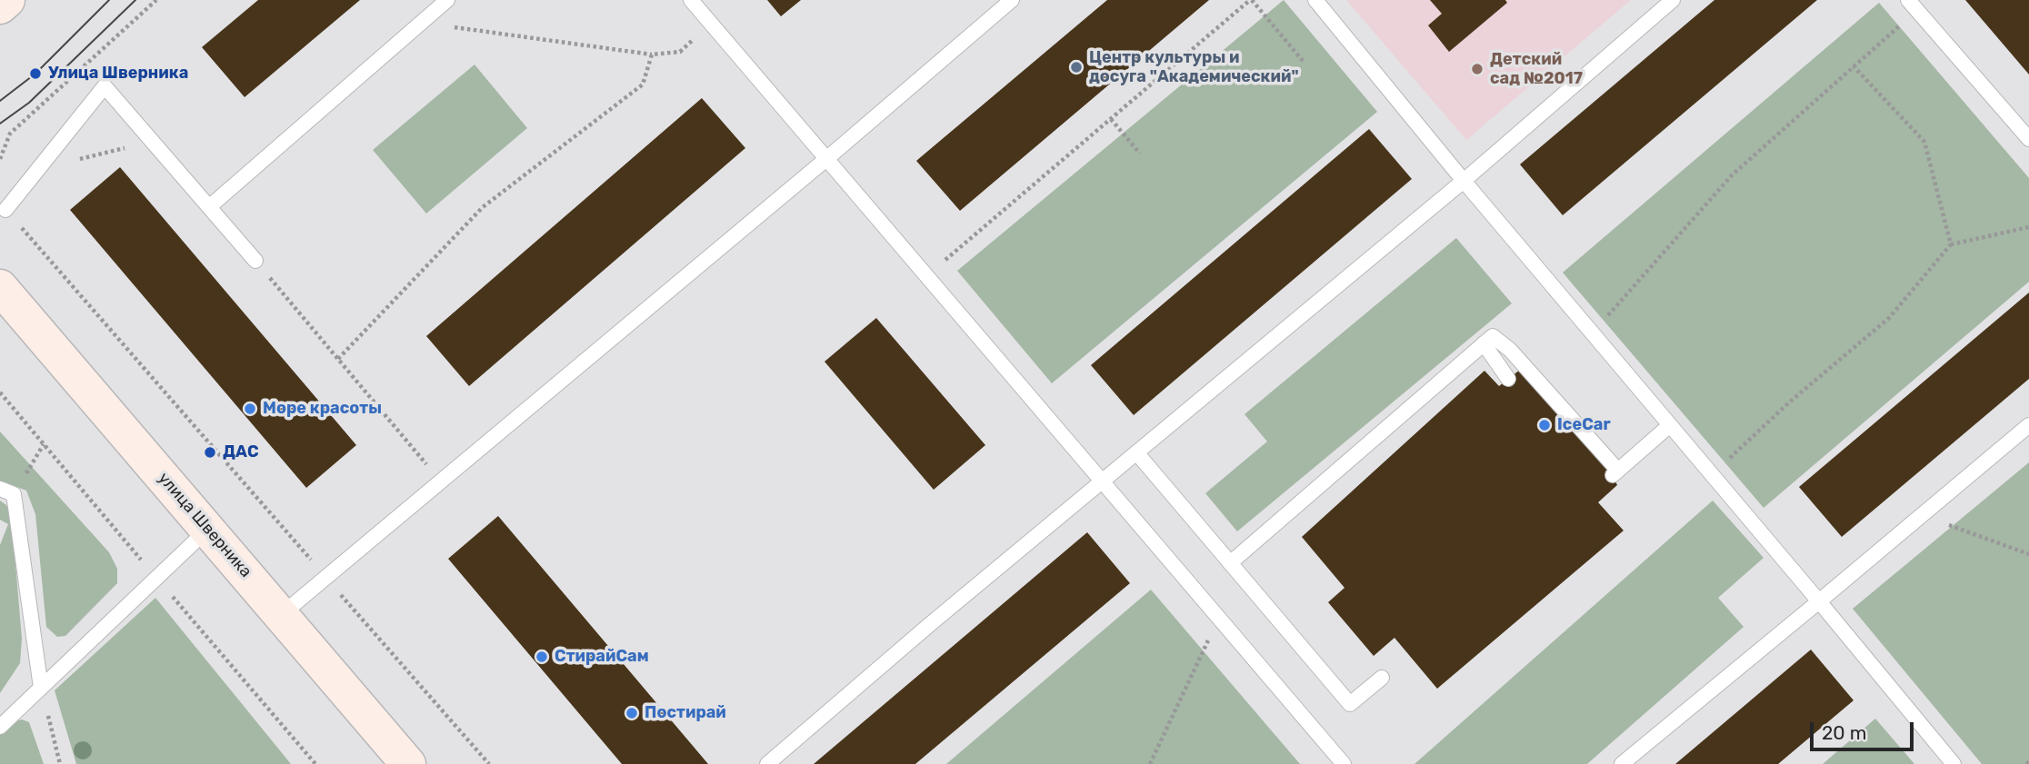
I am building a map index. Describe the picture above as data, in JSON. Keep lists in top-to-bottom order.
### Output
{
  "streets": {
    "street": ["улица Шверника"]
  },
  "places": [
    "Центр культуры и досуга \"Академический\"",
    "Детский сад №2017",
    "Улица Шверника",
    "Море красоты",
    "IceCar",
    "ДАС",
    "СтирайСам",
    "Постирай"
  ],
  "scale_bar": "20 m"
}
